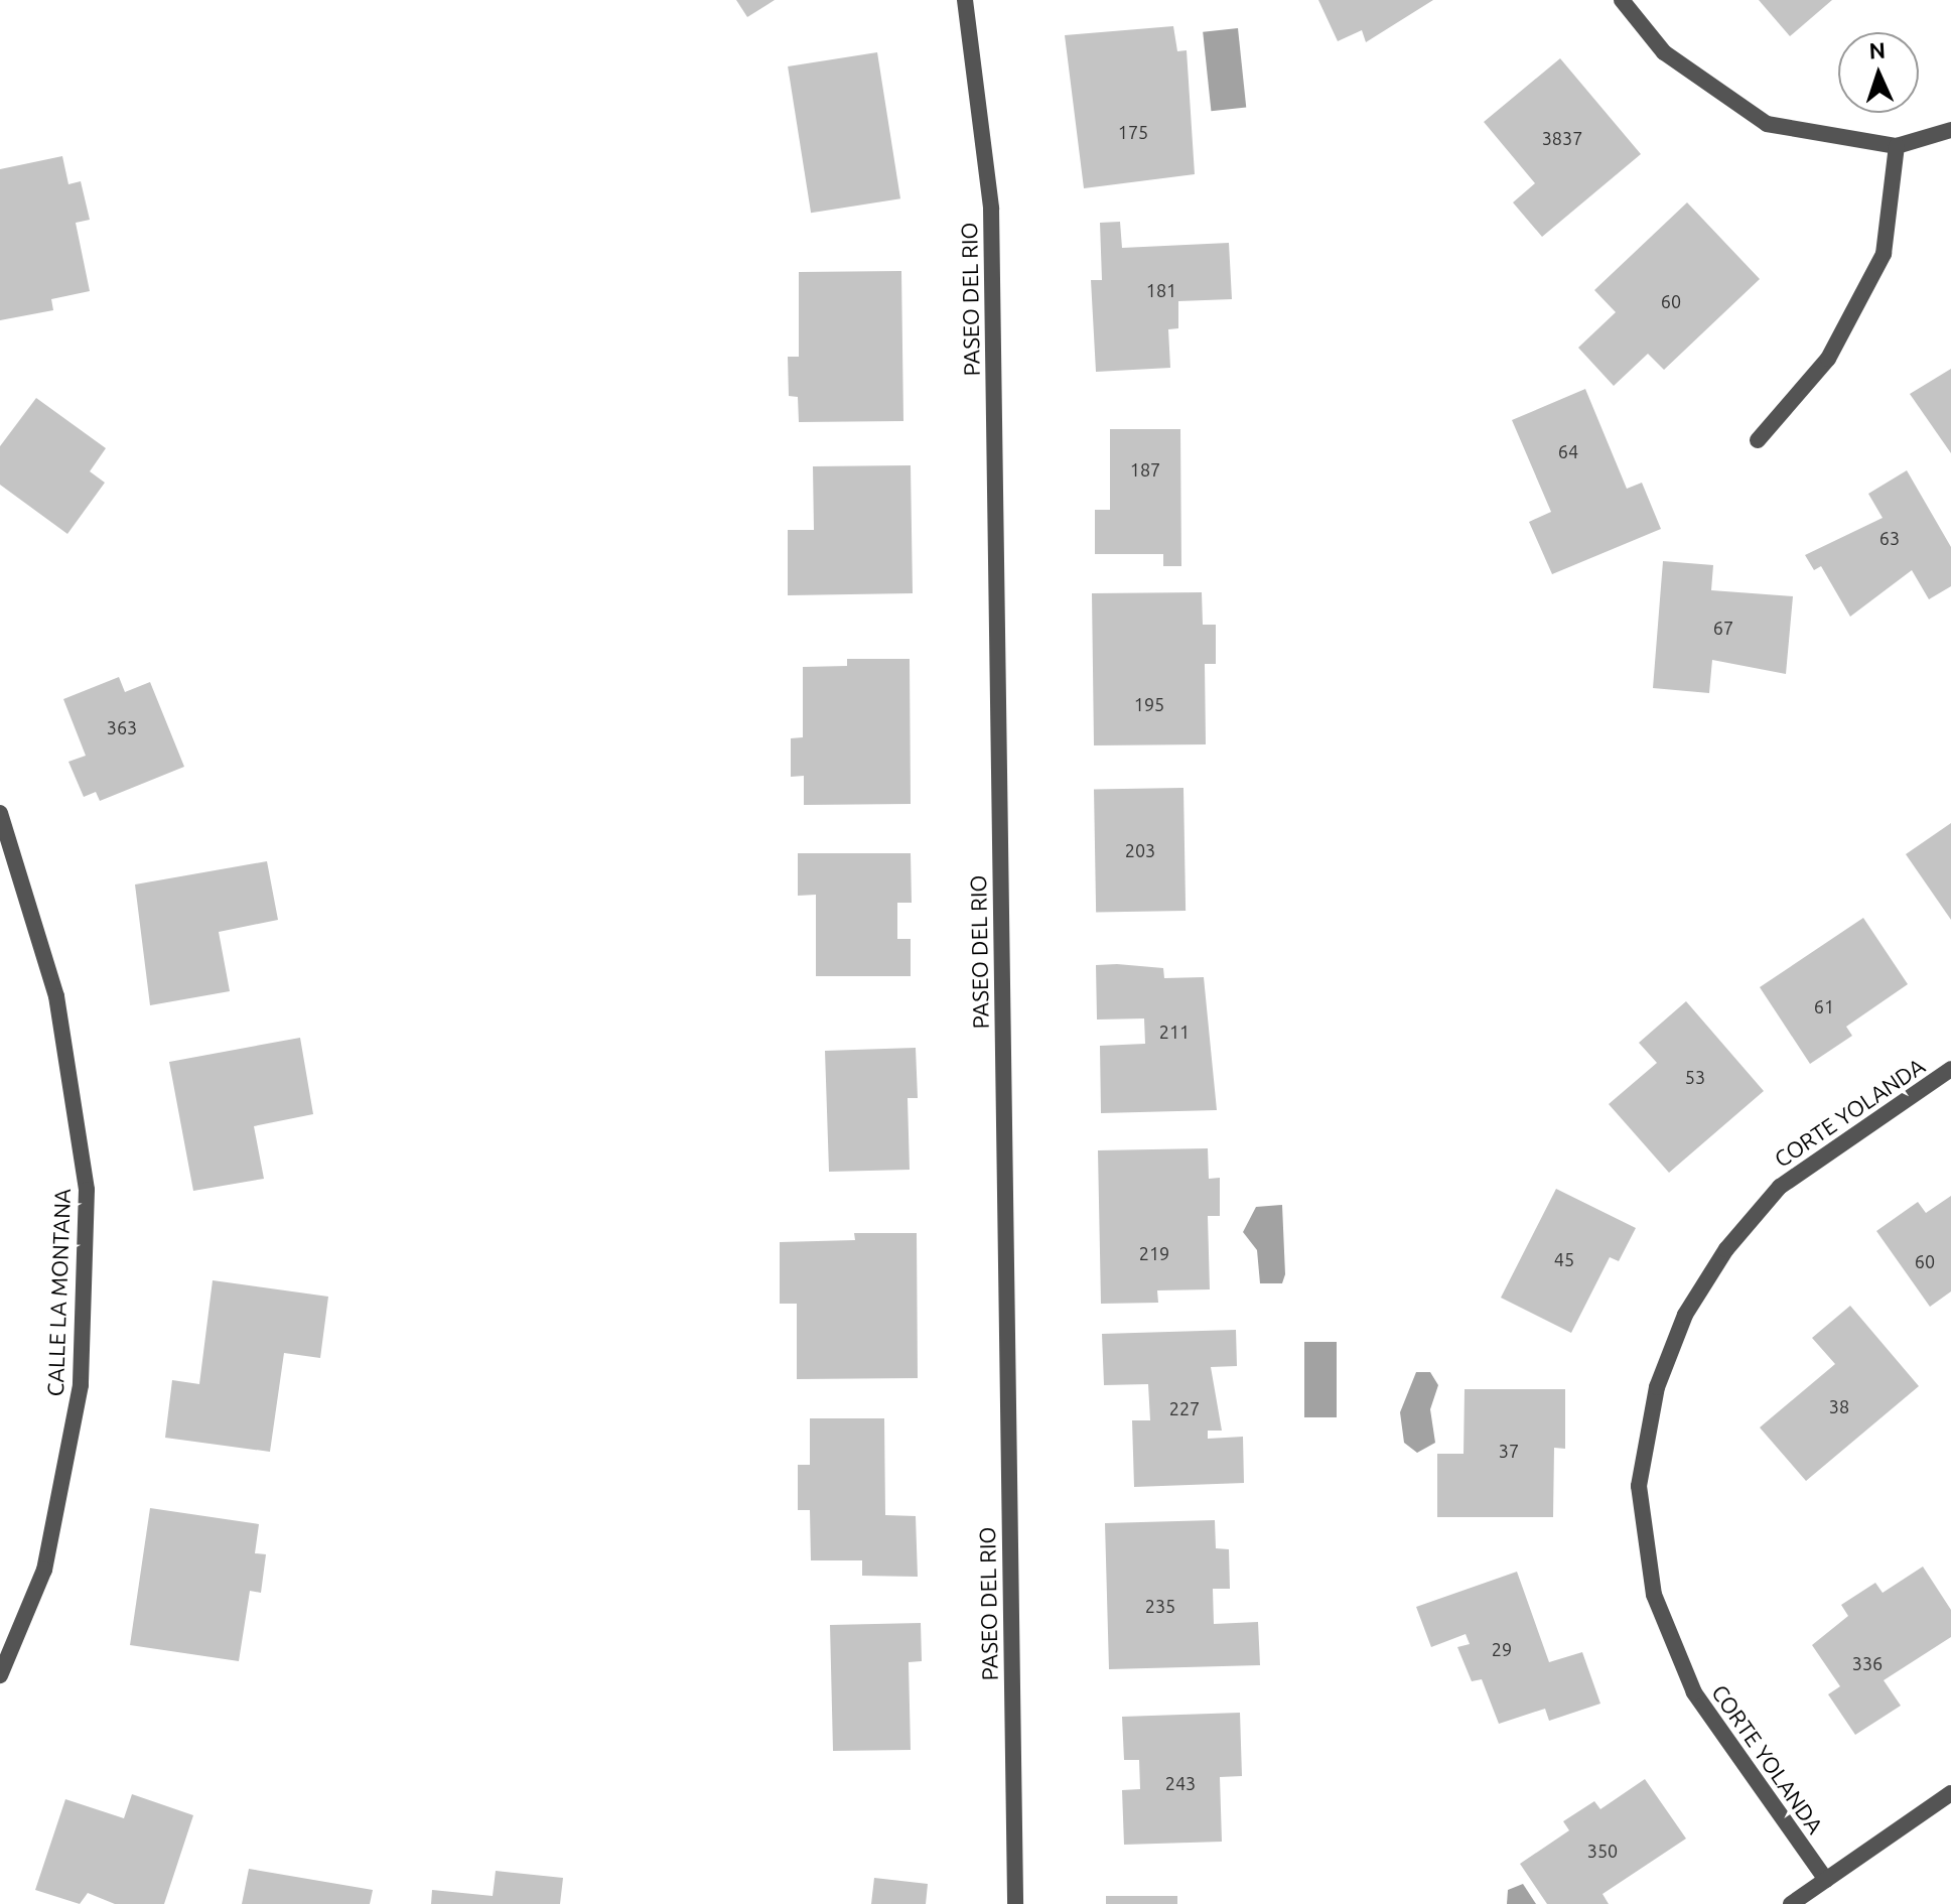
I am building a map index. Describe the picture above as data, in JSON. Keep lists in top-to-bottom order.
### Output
{
  "streets": {
    "street": ["PASEO DEL RIO", "CORTE YOLANDA", "CALLE LA MONTANA"]
  },
  "house_numbers": [
    "175",
    "3837",
    "181",
    "60",
    "64",
    "187",
    "63",
    "67",
    "195",
    "363",
    "203",
    "61",
    "211",
    "53",
    "219",
    "45",
    "60",
    "38",
    "227",
    "37",
    "235",
    "29",
    "336",
    "243",
    "350"
  ],
  "north": "top"
}
